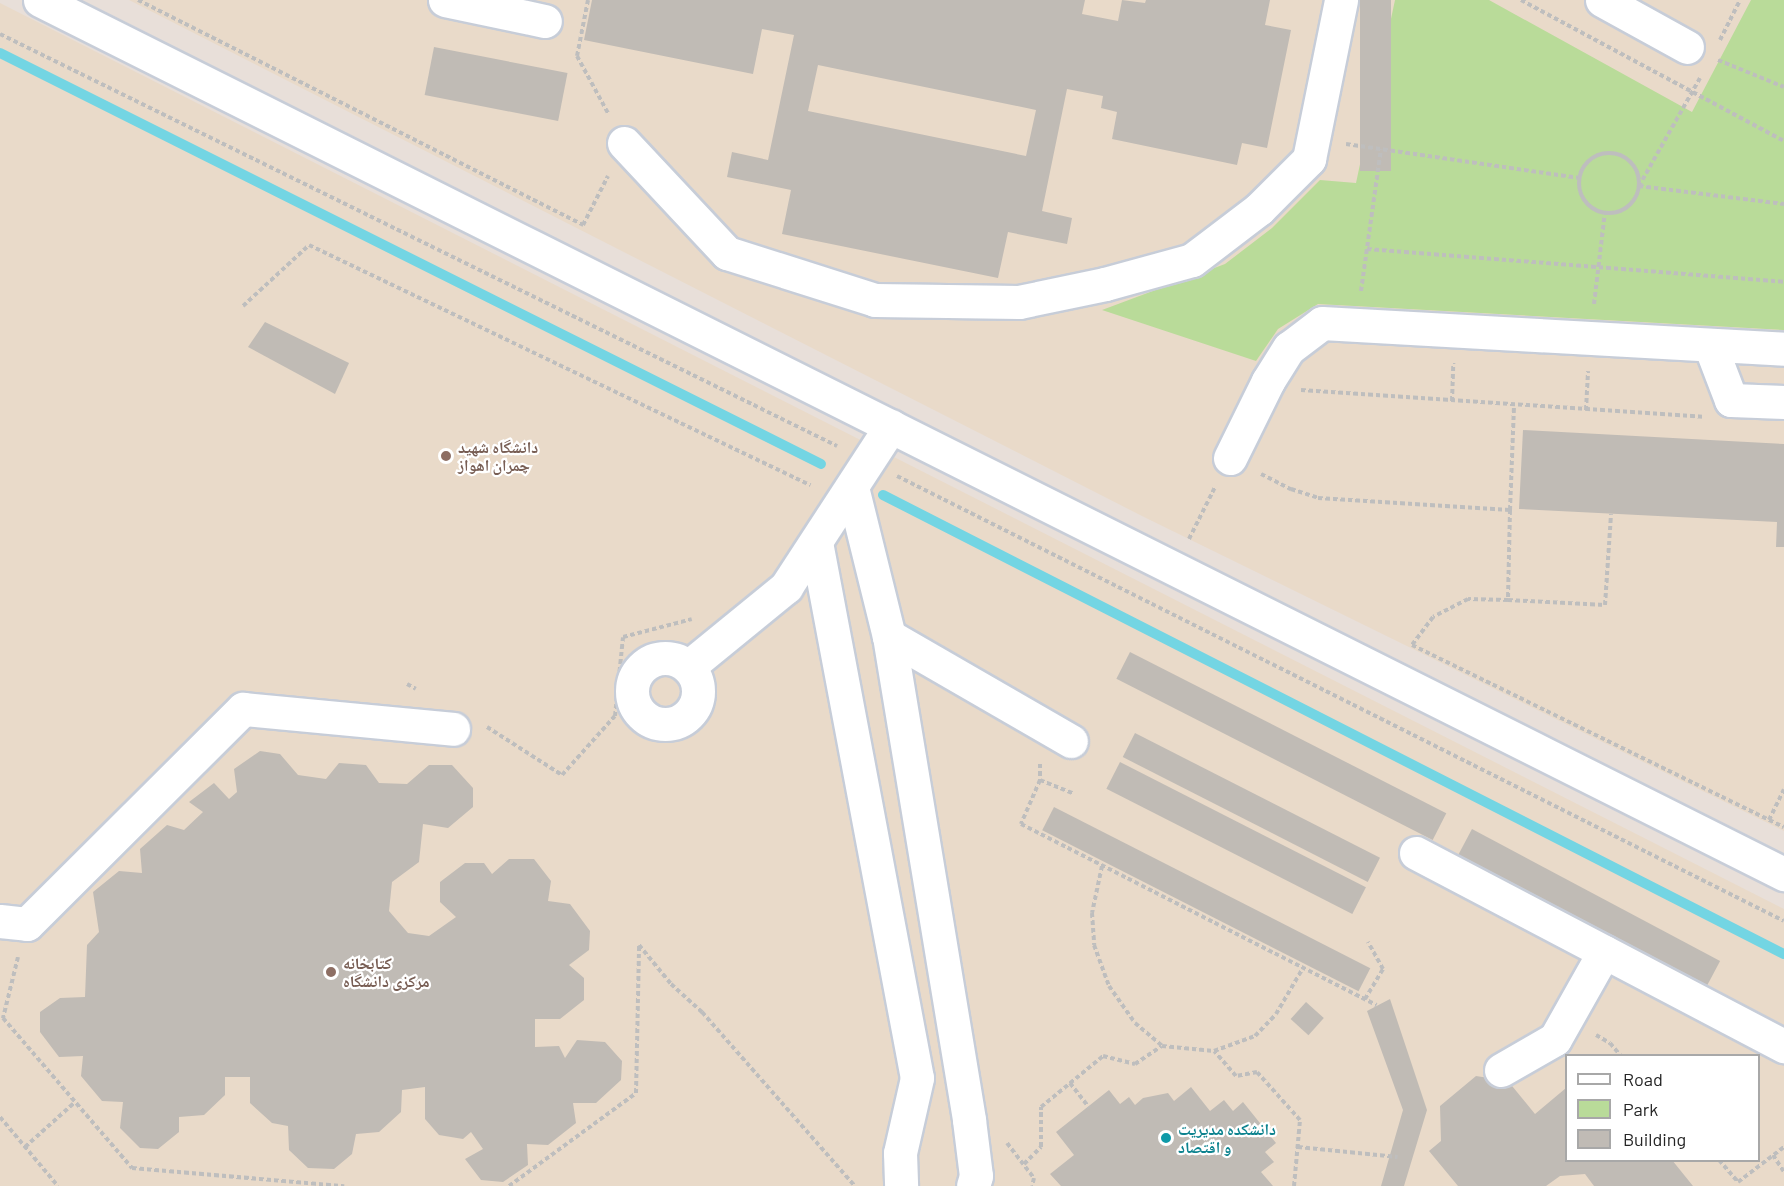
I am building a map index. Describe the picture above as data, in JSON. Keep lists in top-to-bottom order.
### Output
{
  "places": ["دانشگاه شهید چمران اهواز", "کتابخانه مرکزی دانشگاه", "دانشکده مدیریت و اقتصاد"],
  "legend": ["Road", "Park", "Building"]
}
